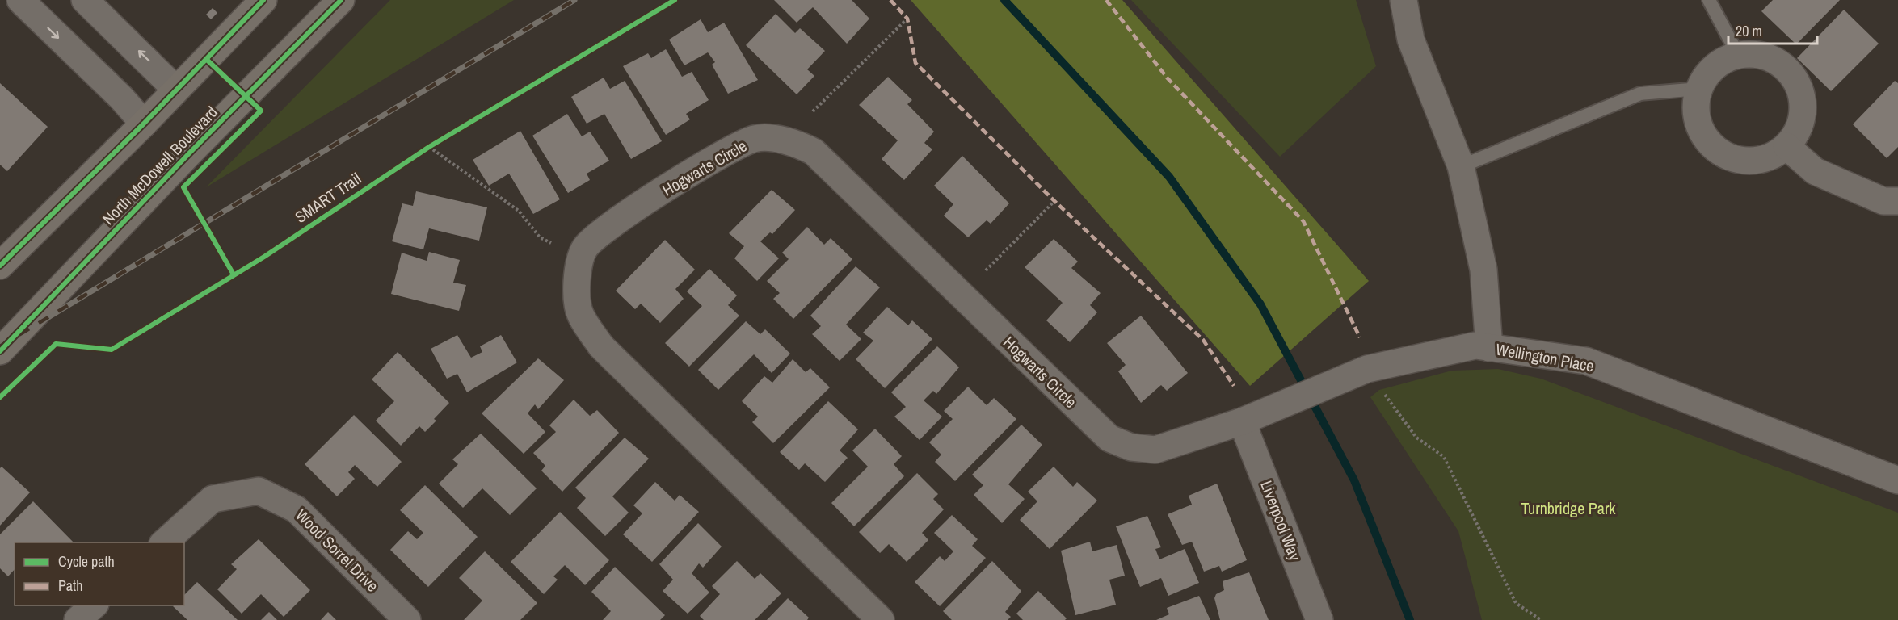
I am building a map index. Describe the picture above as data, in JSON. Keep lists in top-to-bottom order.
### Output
{
  "streets": {
    "main road": ["North McDowell Boulevard"],
    "street": [
      "Hogwarts Circle",
      "Wellington Place",
      "Liverpool Way",
      "Wood Sorrel Drive"
    ],
    "cycle path": ["SMART Trail"]
  },
  "crossings": [
    ["Hogwarts Circle", "Wellington Place"],
    ["Hogwarts Circle", "Liverpool Way"],
    ["Wellington Place", "Liverpool Way"]
  ],
  "parks": ["Turnbridge Park"],
  "legend": ["Cycle path", "Path"],
  "scale_bar": "20 m"
}
